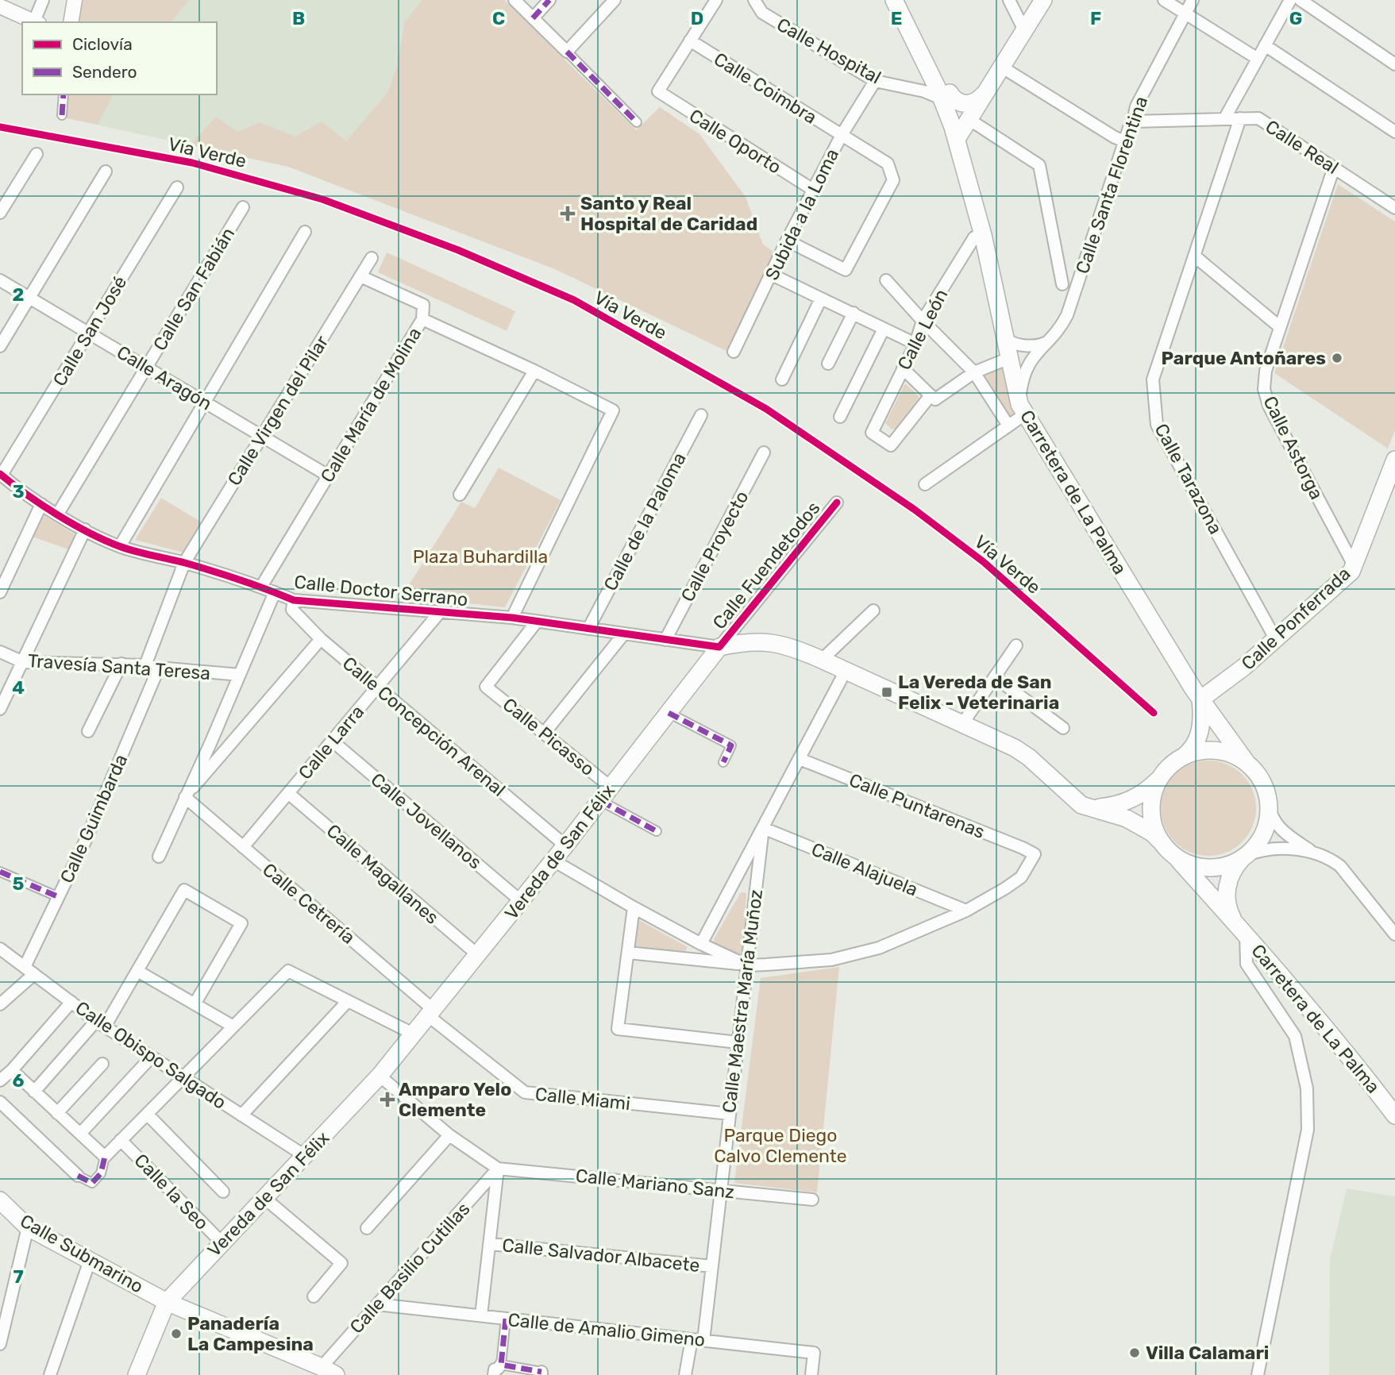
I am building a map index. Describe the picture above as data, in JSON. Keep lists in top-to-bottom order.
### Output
{
  "streets": {
    "main road": [
      "Carretera de La Palma",
      "Calle Ponferrada",
      "Vereda de San Félix",
      "Calle Submarino"
    ],
    "street": [
      "Calle Hospital",
      "Calle Coimbra",
      "Calle Oporto",
      "Calle Real",
      "Calle Santa Florentina",
      "Subida a la Loma",
      "Calle San Fabián",
      "Calle León",
      "Calle San José",
      "Calle Aragón",
      "Calle María de Molina",
      "Calle Virgen del Pilar",
      "Calle Astorga",
      "Calle Tarazona",
      "Calle de la Paloma",
      "Calle Proyecto",
      "Calle Fuendetodos",
      "Calle Doctor Serrano",
      "Travesía Santa Teresa",
      "Calle Concepción Arenal",
      "Calle Picasso",
      "Calle Larra",
      "Calle Puntarenas",
      "Calle Guimbarda",
      "Calle Jovellanos",
      "Calle Alajuela",
      "Calle Magallanes",
      "Calle Cetrería",
      "Calle Maestra María Muñoz",
      "Calle Obispo Salgado",
      "Calle Miami",
      "Calle Mariano Sanz",
      "Calle la Seo",
      "Calle Salvador Albacete",
      "Calle Basilio Cutillas",
      "Calle de Amalio Gimeno"
    ],
    "cycle path": ["Vía Verde"]
  },
  "crossings": [
    ["Calle Hospital", "Subida a la Loma"],
    ["Calle Hospital", "Carretera de La Palma"],
    ["Calle Coimbra", "Calle Oporto"],
    ["Calle Coimbra", "Subida a la Loma"],
    ["Calle Oporto", "Subida a la Loma"],
    ["Calle Real", "Calle Santa Florentina"],
    ["Calle Real", "Calle Astorga"],
    ["Calle Real", "Calle Tarazona"],
    ["Calle Santa Florentina", "Carretera de La Palma"],
    ["Calle San Fabián", "Calle Aragón"],
    ["Calle San Fabián", "Calle Doctor Serrano"],
    ["Calle León", "Carretera de La Palma"],
    ["Calle San José", "Calle Aragón"],
    ["Calle San José", "Calle Doctor Serrano"],
    ["Calle Aragón", "Calle María de Molina"],
    ["Calle Aragón", "Calle Virgen del Pilar"],
    ["Calle María de Molina", "Calle Doctor Serrano"],
    ["Calle Virgen del Pilar", "Calle Doctor Serrano"],
    ["Calle Virgen del Pilar", "Travesía Santa Teresa"],
    ["Calle Astorga", "Calle Ponferrada"],
    ["Calle Tarazona", "Calle Ponferrada"],
    ["Carretera de La Palma", "Calle Ponferrada"],
    ["Calle de la Paloma", "Calle Doctor Serrano"],
    ["Calle Proyecto", "Calle Doctor Serrano"],
    ["Calle Fuendetodos", "Calle Doctor Serrano"],
    ["Calle Fuendetodos", "Vereda de San Félix"],
    ["Calle Doctor Serrano", "Calle Concepción Arenal"],
    ["Calle Doctor Serrano", "Calle Picasso"],
    ["Calle Doctor Serrano", "Calle Larra"],
    ["Calle Doctor Serrano", "Vereda de San Félix"],
    ["Travesía Santa Teresa", "Calle Guimbarda"],
    ["Calle Concepción Arenal", "Calle Larra"],
    ["Calle Concepción Arenal", "Vereda de San Félix"],
    ["Calle Picasso", "Vereda de San Félix"],
    ["Calle Larra", "Calle Jovellanos"],
    ["Calle Larra", "Calle Magallanes"],
    ["Calle Larra", "Calle Cetrería"],
    ["Calle Puntarenas", "Calle Alajuela"],
    ["Calle Puntarenas", "Calle Maestra María Muñoz"],
    ["Calle Guimbarda", "Calle Obispo Salgado"],
    ["Calle Jovellanos", "Vereda de San Félix"],
    ["Vereda de San Félix", "Calle Magallanes"],
    ["Vereda de San Félix", "Calle Cetrería"],
    ["Vereda de San Félix", "Calle Obispo Salgado"],
    ["Vereda de San Félix", "Calle Miami"],
    ["Vereda de San Félix", "Calle la Seo"],
    ["Vereda de San Félix", "Calle Submarino"],
    ["Calle Alajuela", "Calle Maestra María Muñoz"],
    ["Calle Cetrería", "Calle Miami"],
    ["Calle Maestra María Muñoz", "Calle Miami"],
    ["Calle Maestra María Muñoz", "Calle Mariano Sanz"],
    ["Calle Maestra María Muñoz", "Calle Salvador Albacete"],
    ["Calle Maestra María Muñoz", "Calle de Amalio Gimeno"],
    ["Calle Mariano Sanz", "Calle Basilio Cutillas"],
    ["Calle Submarino", "Calle Basilio Cutillas"],
    ["Calle Basilio Cutillas", "Calle de Amalio Gimeno"]
  ],
  "parks": ["Plaza Buhardilla", "Parque Diego Calvo Clemente"],
  "places": {
    "health": ["Santo y Real Hospital de Caridad", "Amparo Yelo Clemente"],
    "other": ["Parque Antoñares", "Panadería La Campesina", "Villa Calamari"],
    "transit": ["La Vereda de San Felix - Veterinaria"]
  },
  "legend": ["Ciclovía", "Sendero"],
  "grid": {
    "columns": [
      "B",
      "C",
      "D",
      "E",
      "F",
      "G"
    ],
    "rows": [
      "2",
      "3",
      "4",
      "5",
      "6",
      "7"
    ]
  }
}
